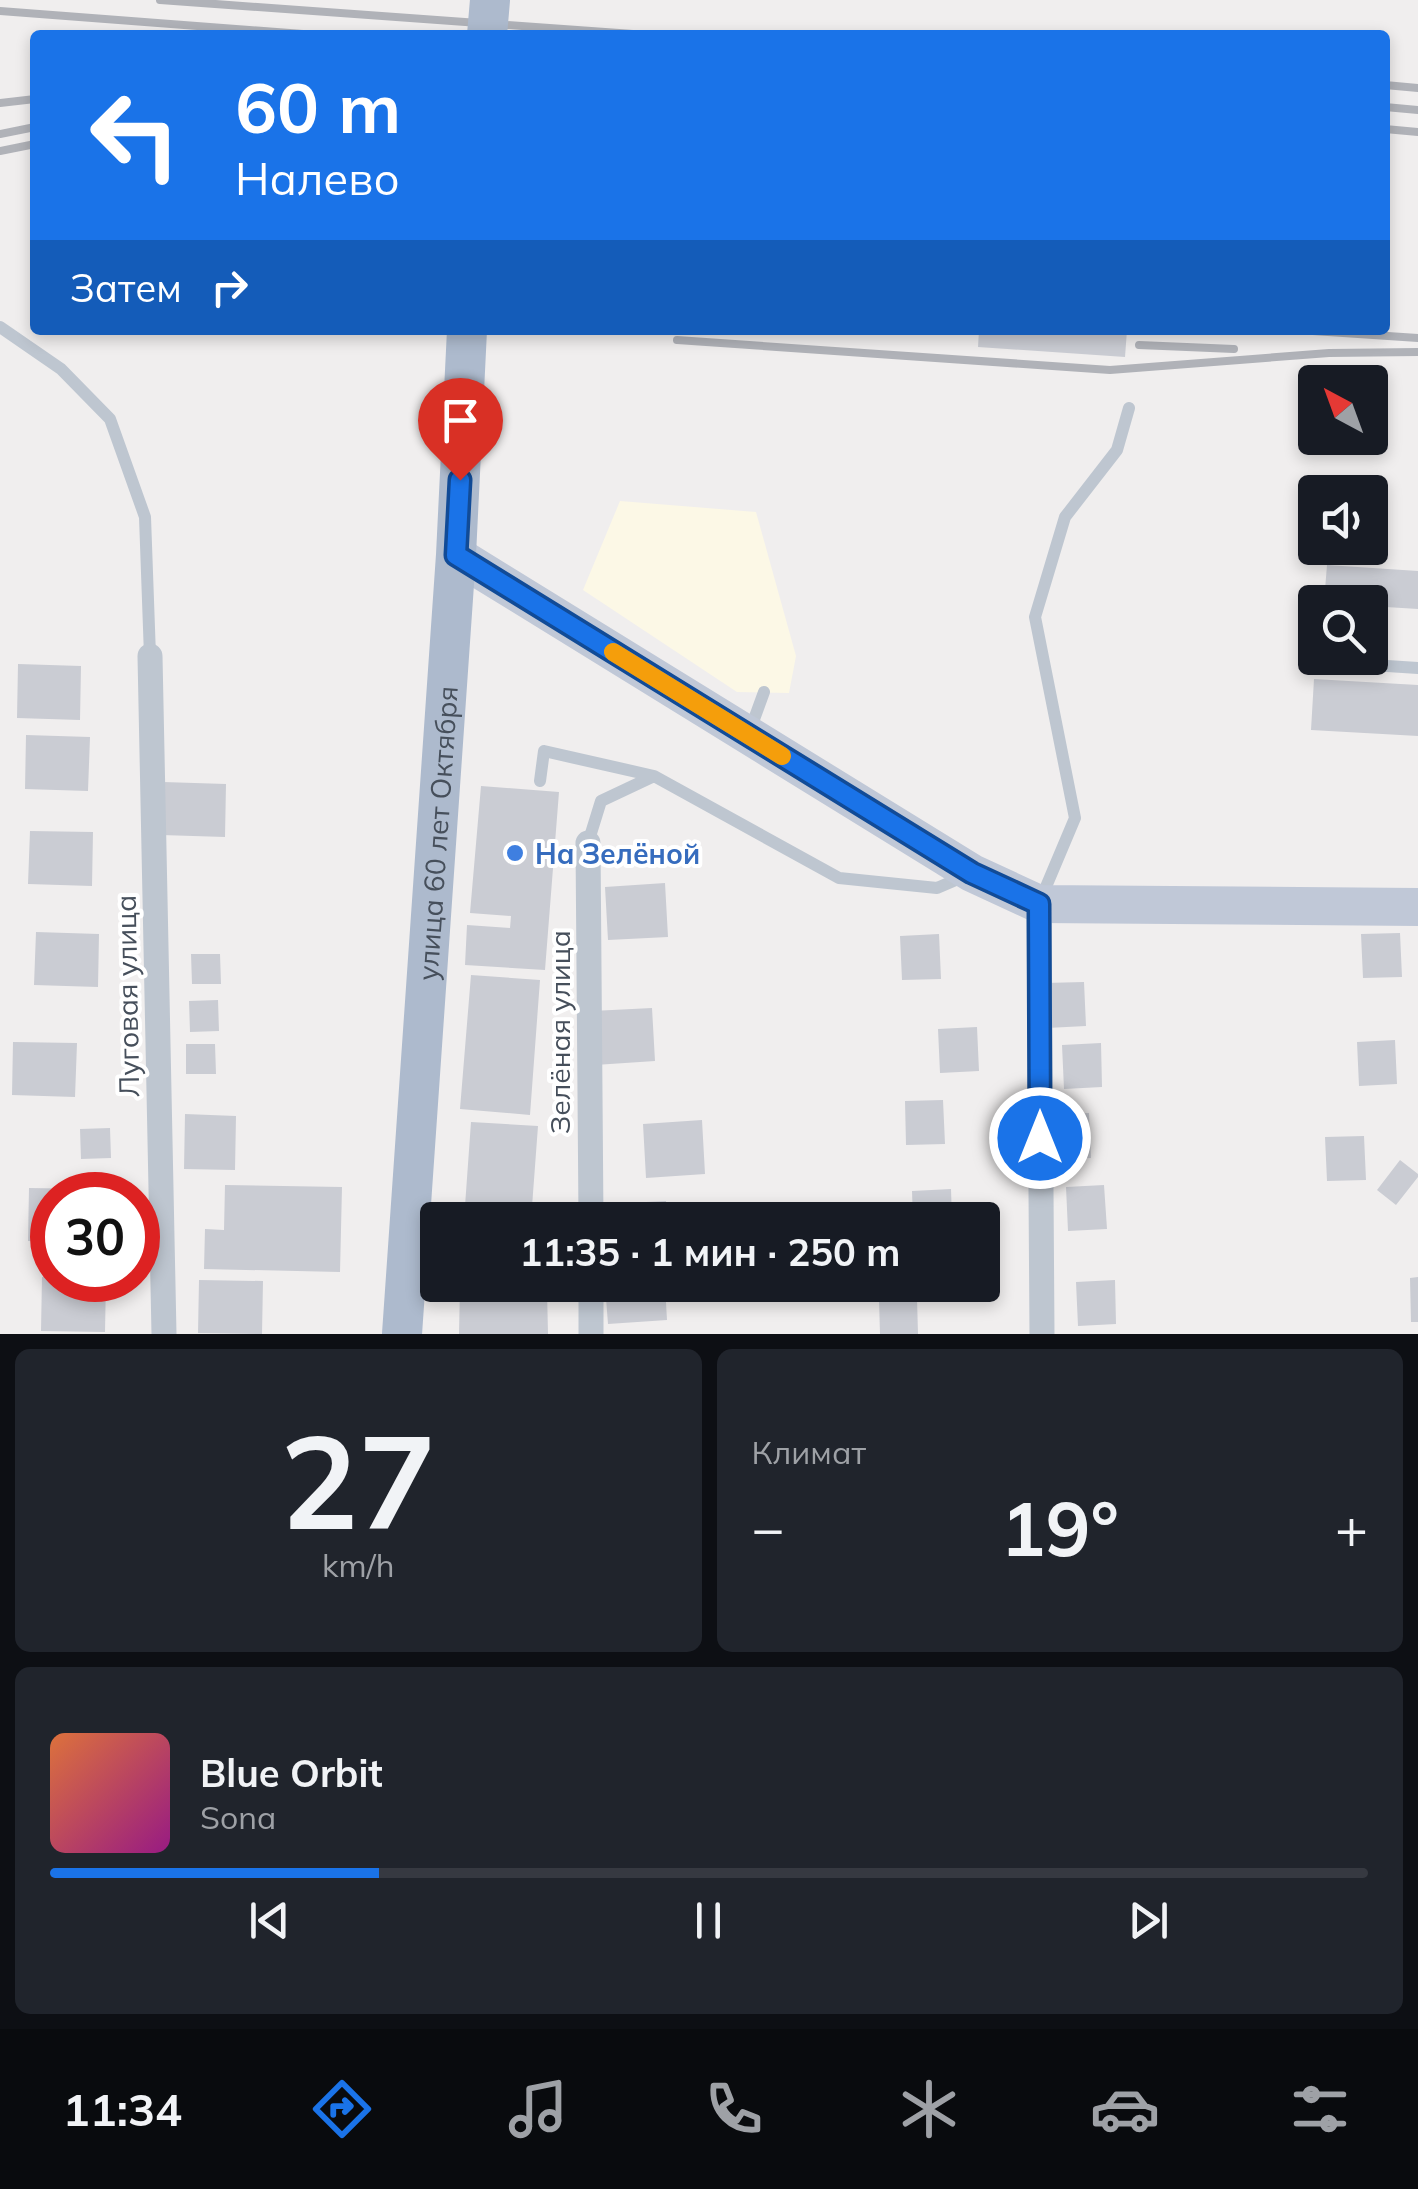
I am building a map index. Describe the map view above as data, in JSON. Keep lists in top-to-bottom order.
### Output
{
  "streets": {
    "main road": ["улица 60 лет Октября"],
    "street": ["Луговая улица", "Зелёная улица"]
  },
  "places": ["На Зелёной"],
  "north": "top left",
  "page": {
    "turn": ["60 m", "Налево"],
    "then": "Затем",
    "limit": "30",
    "trip": "11:35 · 1 мин · 250 m",
    "tile": [
      ["27", "km/h"],
      "Климат"
    ],
    "heat": ["−", "19°", "+"],
    "song": ["Blue Orbit", "Sona"],
    "tabs": "11:34"
  }
}
